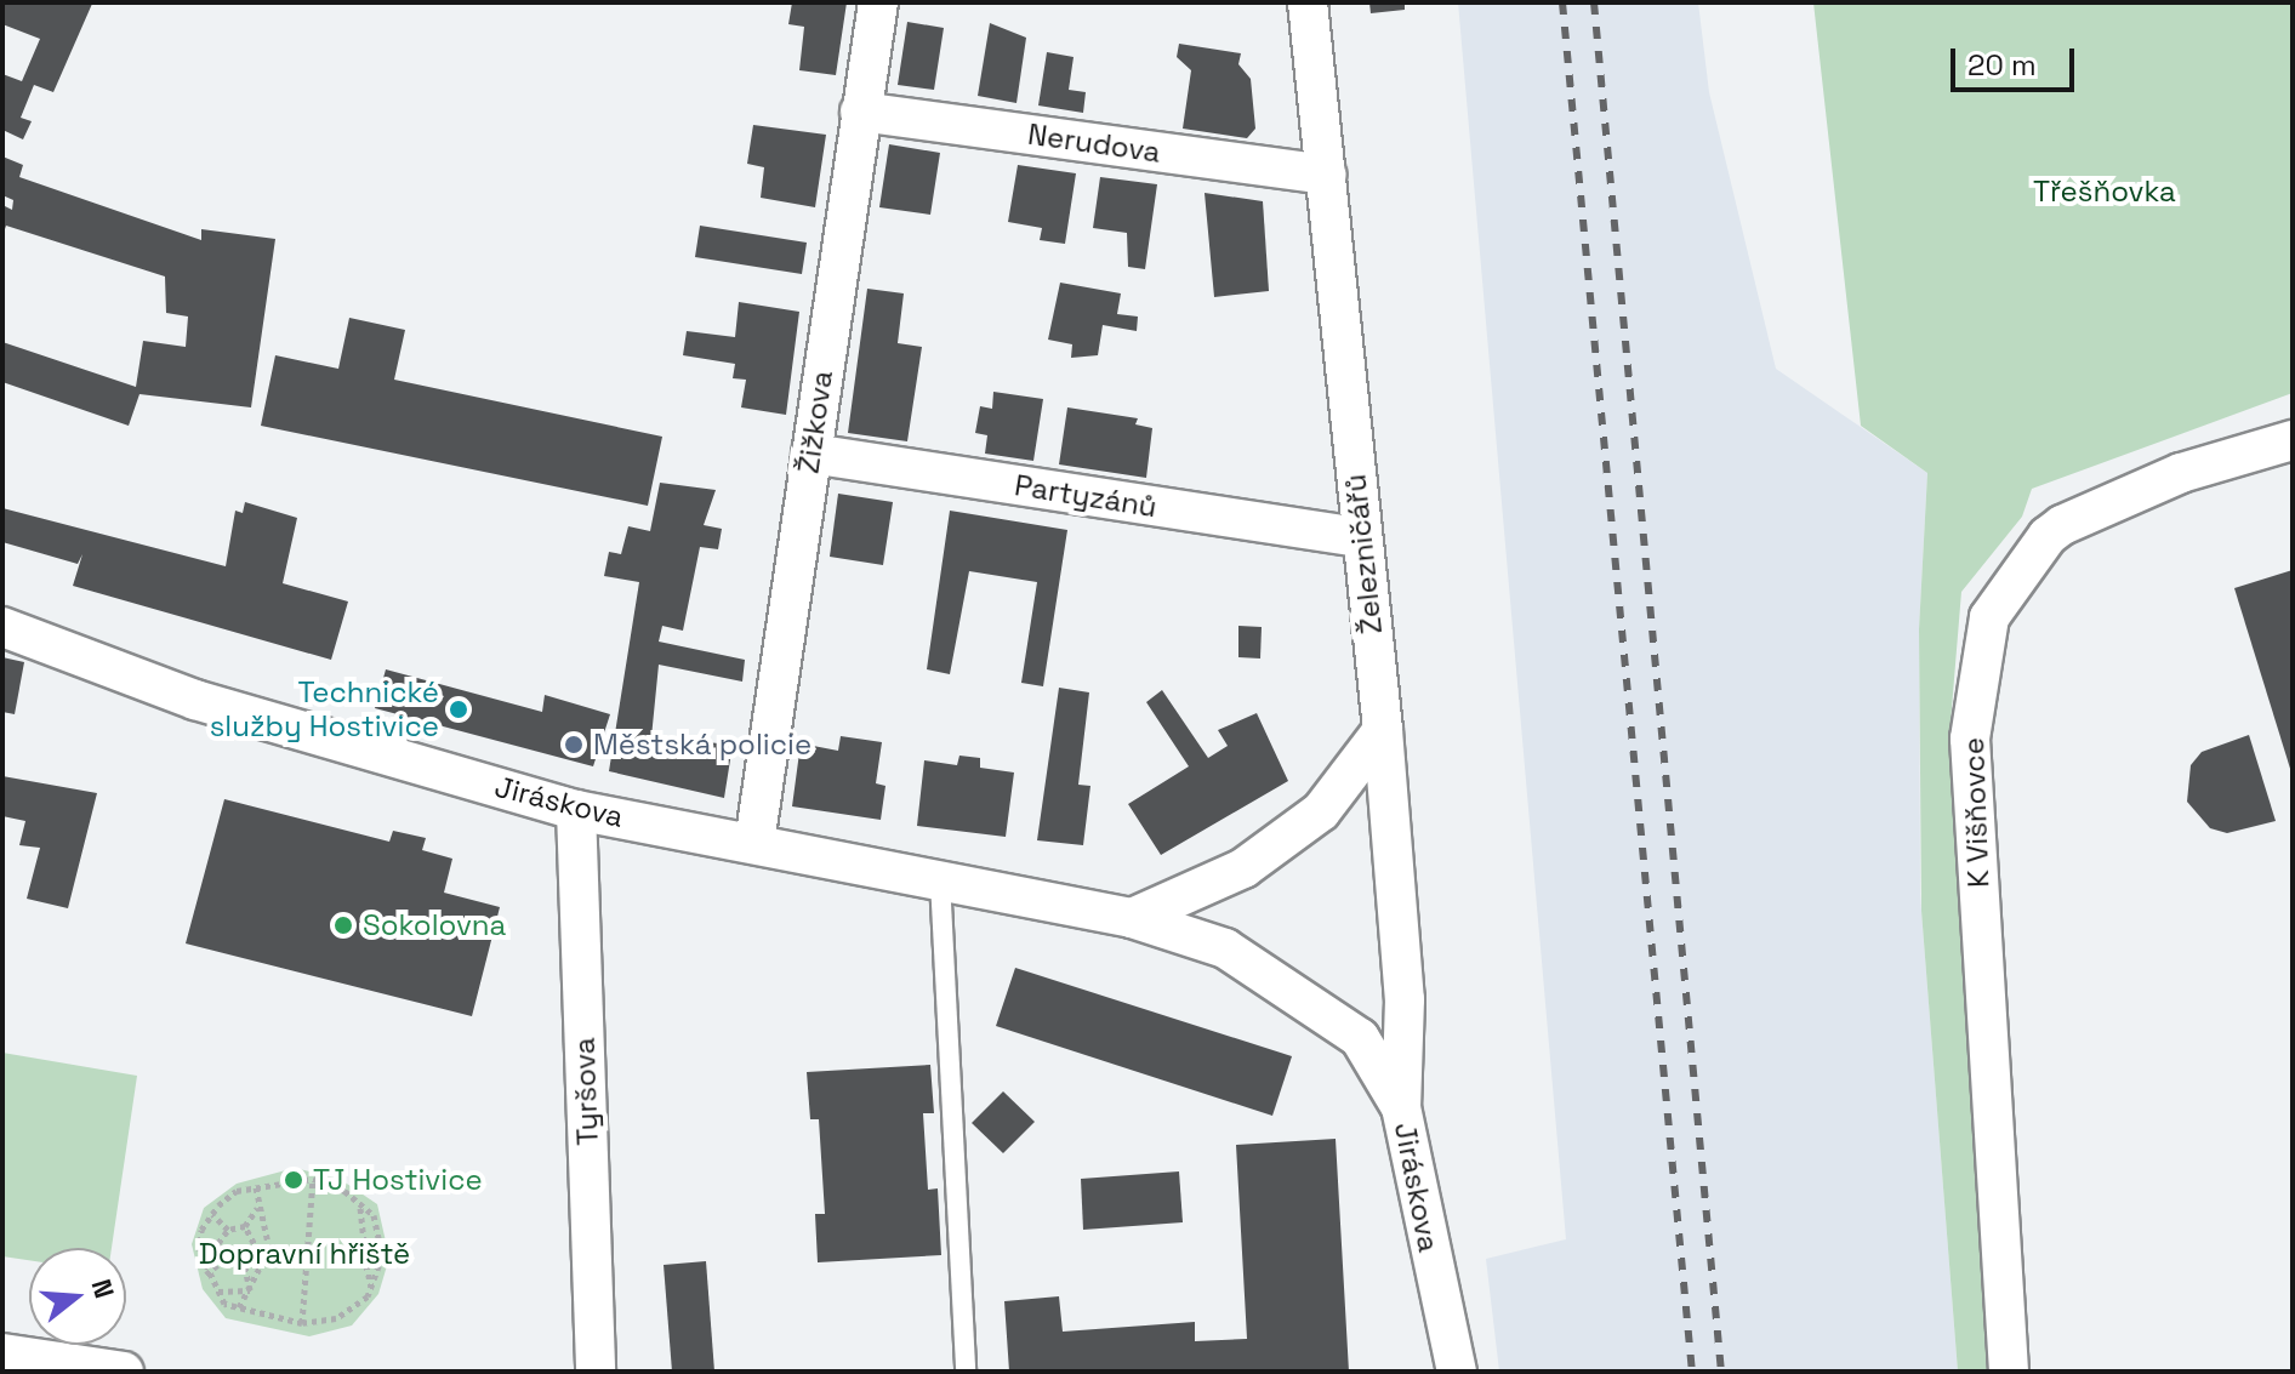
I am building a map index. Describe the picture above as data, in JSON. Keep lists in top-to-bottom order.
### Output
{
  "streets": {
    "street": [
      "Nerudova",
      "Žižkova",
      "Partyzánů",
      "Železničářů",
      "Jiráskova",
      "K Višňovce",
      "Tyršova"
    ]
  },
  "crossings": [
    ["Nerudova", "Žižkova"],
    ["Nerudova", "Železničářů"],
    ["Žižkova", "Partyzánů"],
    ["Žižkova", "Jiráskova"],
    ["Partyzánů", "Železničářů"],
    ["Železničářů", "Jiráskova"],
    ["Jiráskova", "Tyršova"]
  ],
  "parks": ["Třešňovka", "Dopravní hřiště"],
  "places": [
    "Technické služby Hostivice",
    "Městská policie",
    "Sokolovna",
    "TJ Hostivice"
  ],
  "scale_bar": "20 m",
  "north": "right"
}
